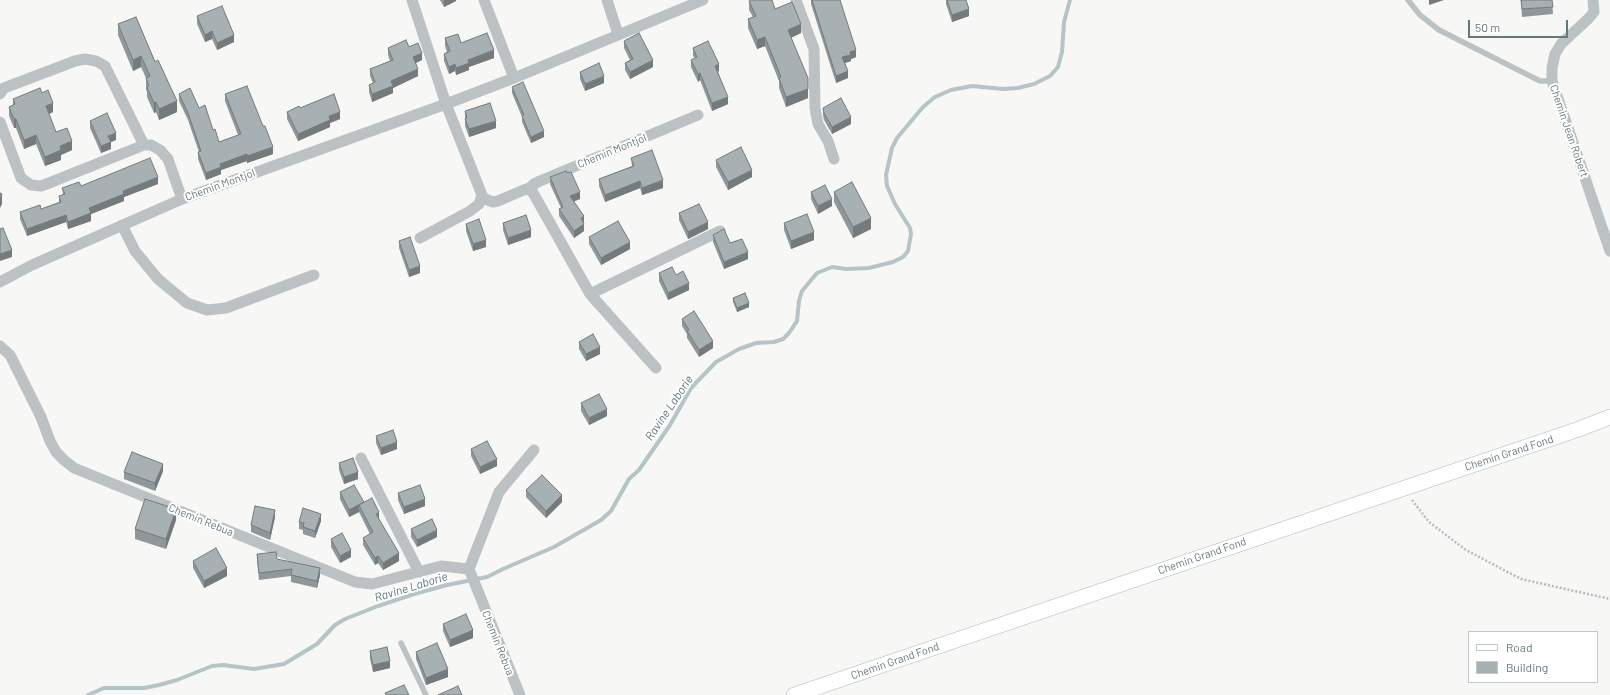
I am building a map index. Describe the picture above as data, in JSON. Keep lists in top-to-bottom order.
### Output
{
  "streets": {
    "street": [
      "Chemin Jean Robert",
      "Chemin Montjol",
      "Chemin Grand Fond",
      "Chemin Rebua"
    ]
  },
  "water": ["Ravine Laborie"],
  "legend": ["Road", "Building"],
  "scale_bar": "50 m"
}
